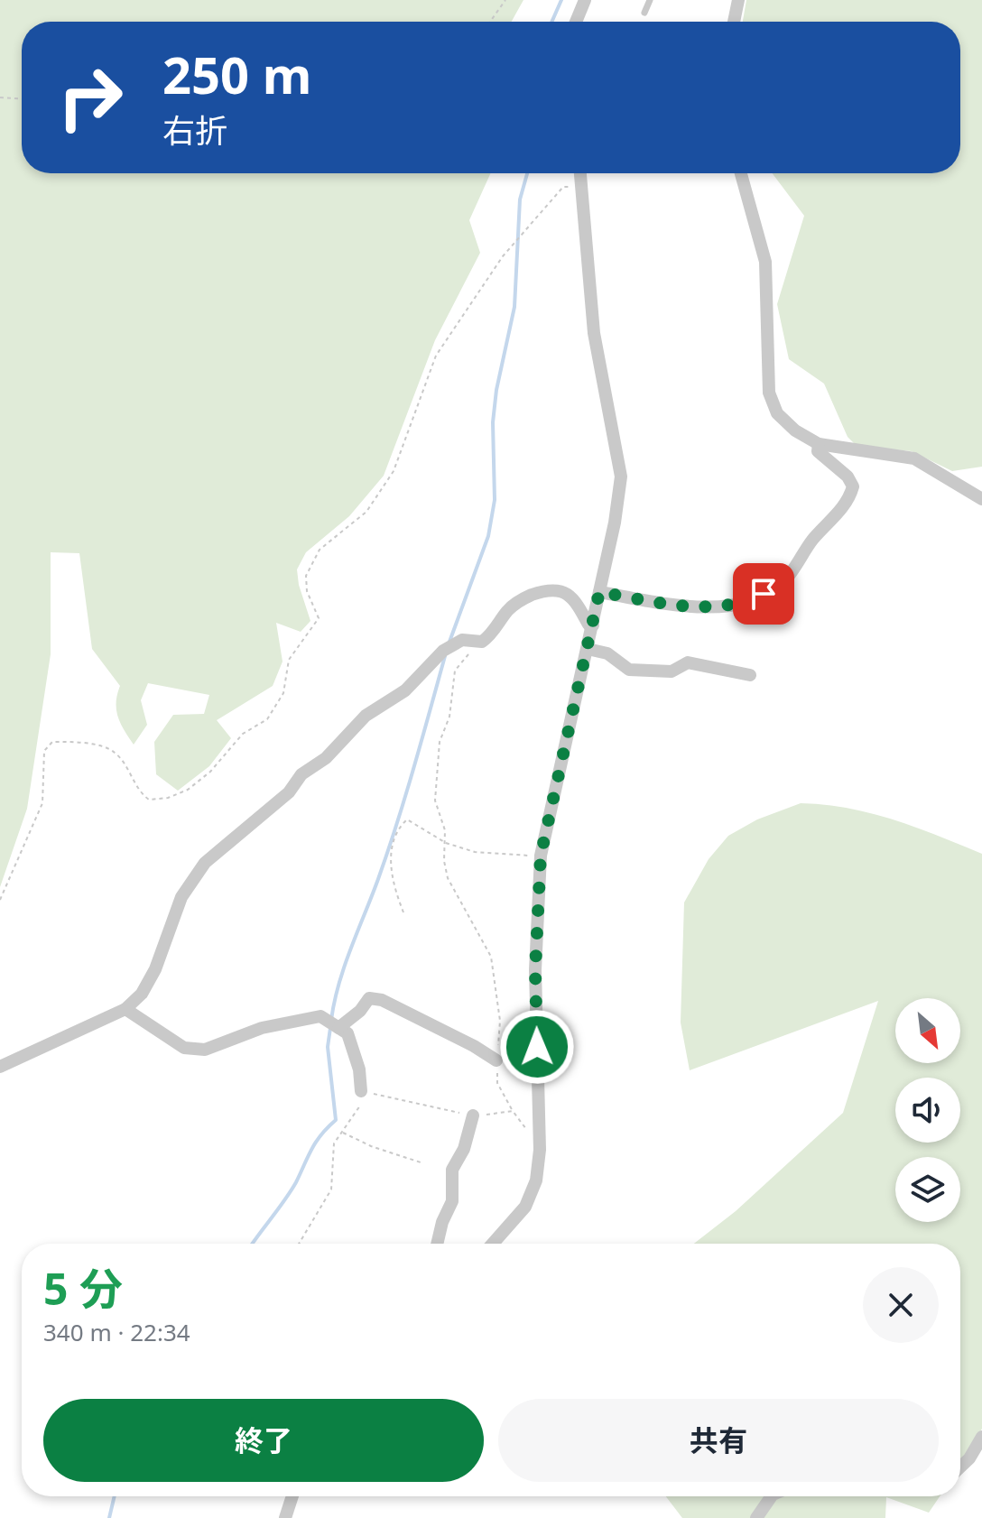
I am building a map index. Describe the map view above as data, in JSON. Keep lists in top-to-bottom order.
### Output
{
  "north": "bottom right",
  "page": {
    "turn": ["250 m", "右折"],
    "heading": ["5 分", "340 m · 22:34"],
    "buttons": ["終了", "共有"]
  }
}
